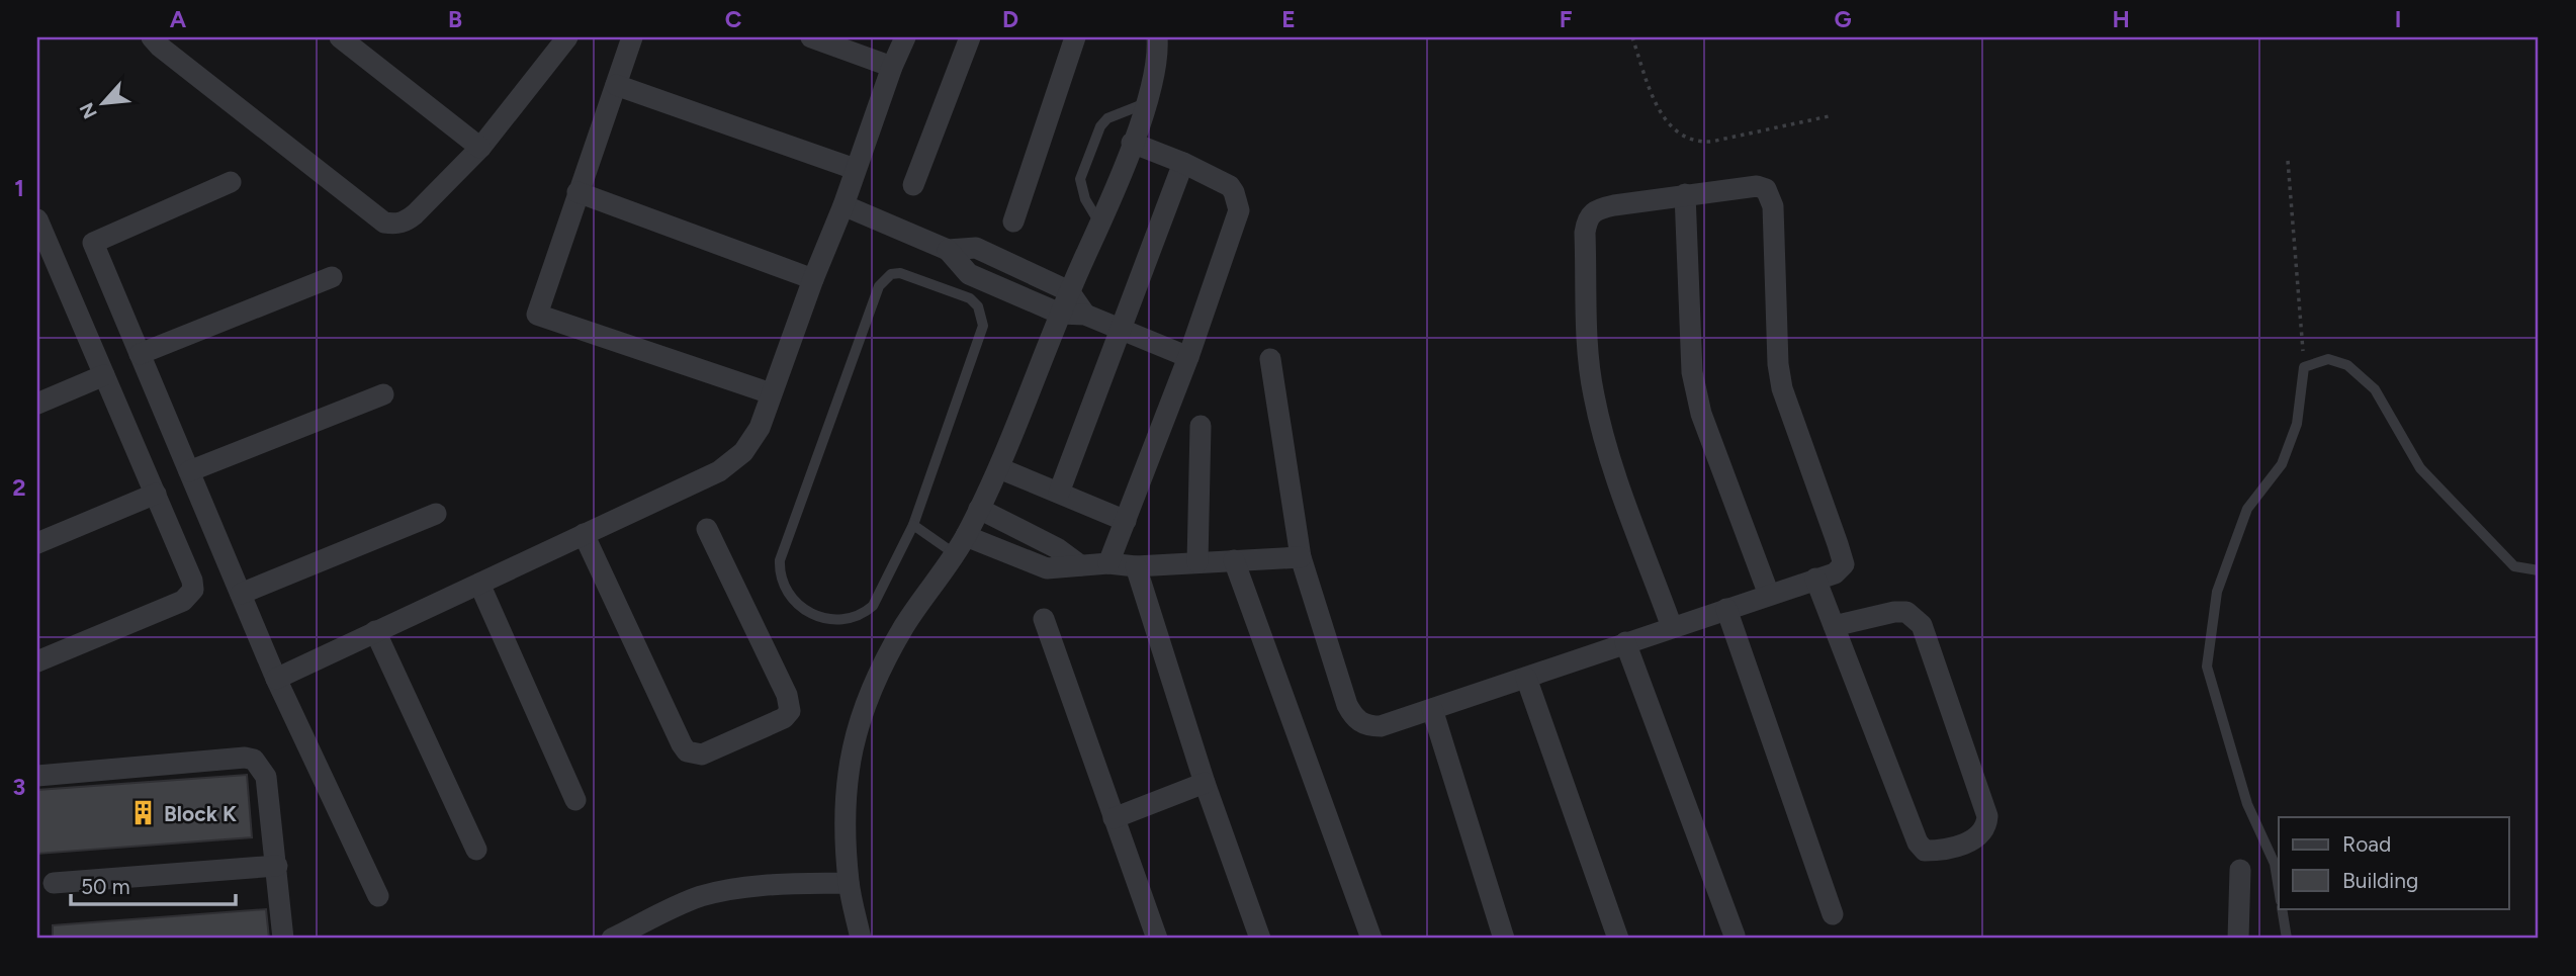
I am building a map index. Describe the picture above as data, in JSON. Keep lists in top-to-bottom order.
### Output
{
  "places": {
    "building": ["Block K"]
  },
  "legend": ["Road", "Building"],
  "scale_bar": "50 m",
  "north": "bottom left",
  "grid": {
    "columns": [
      "A",
      "B",
      "C",
      "D",
      "E",
      "F",
      "G",
      "H",
      "I"
    ],
    "rows": ["1", "2", "3"]
  }
}
